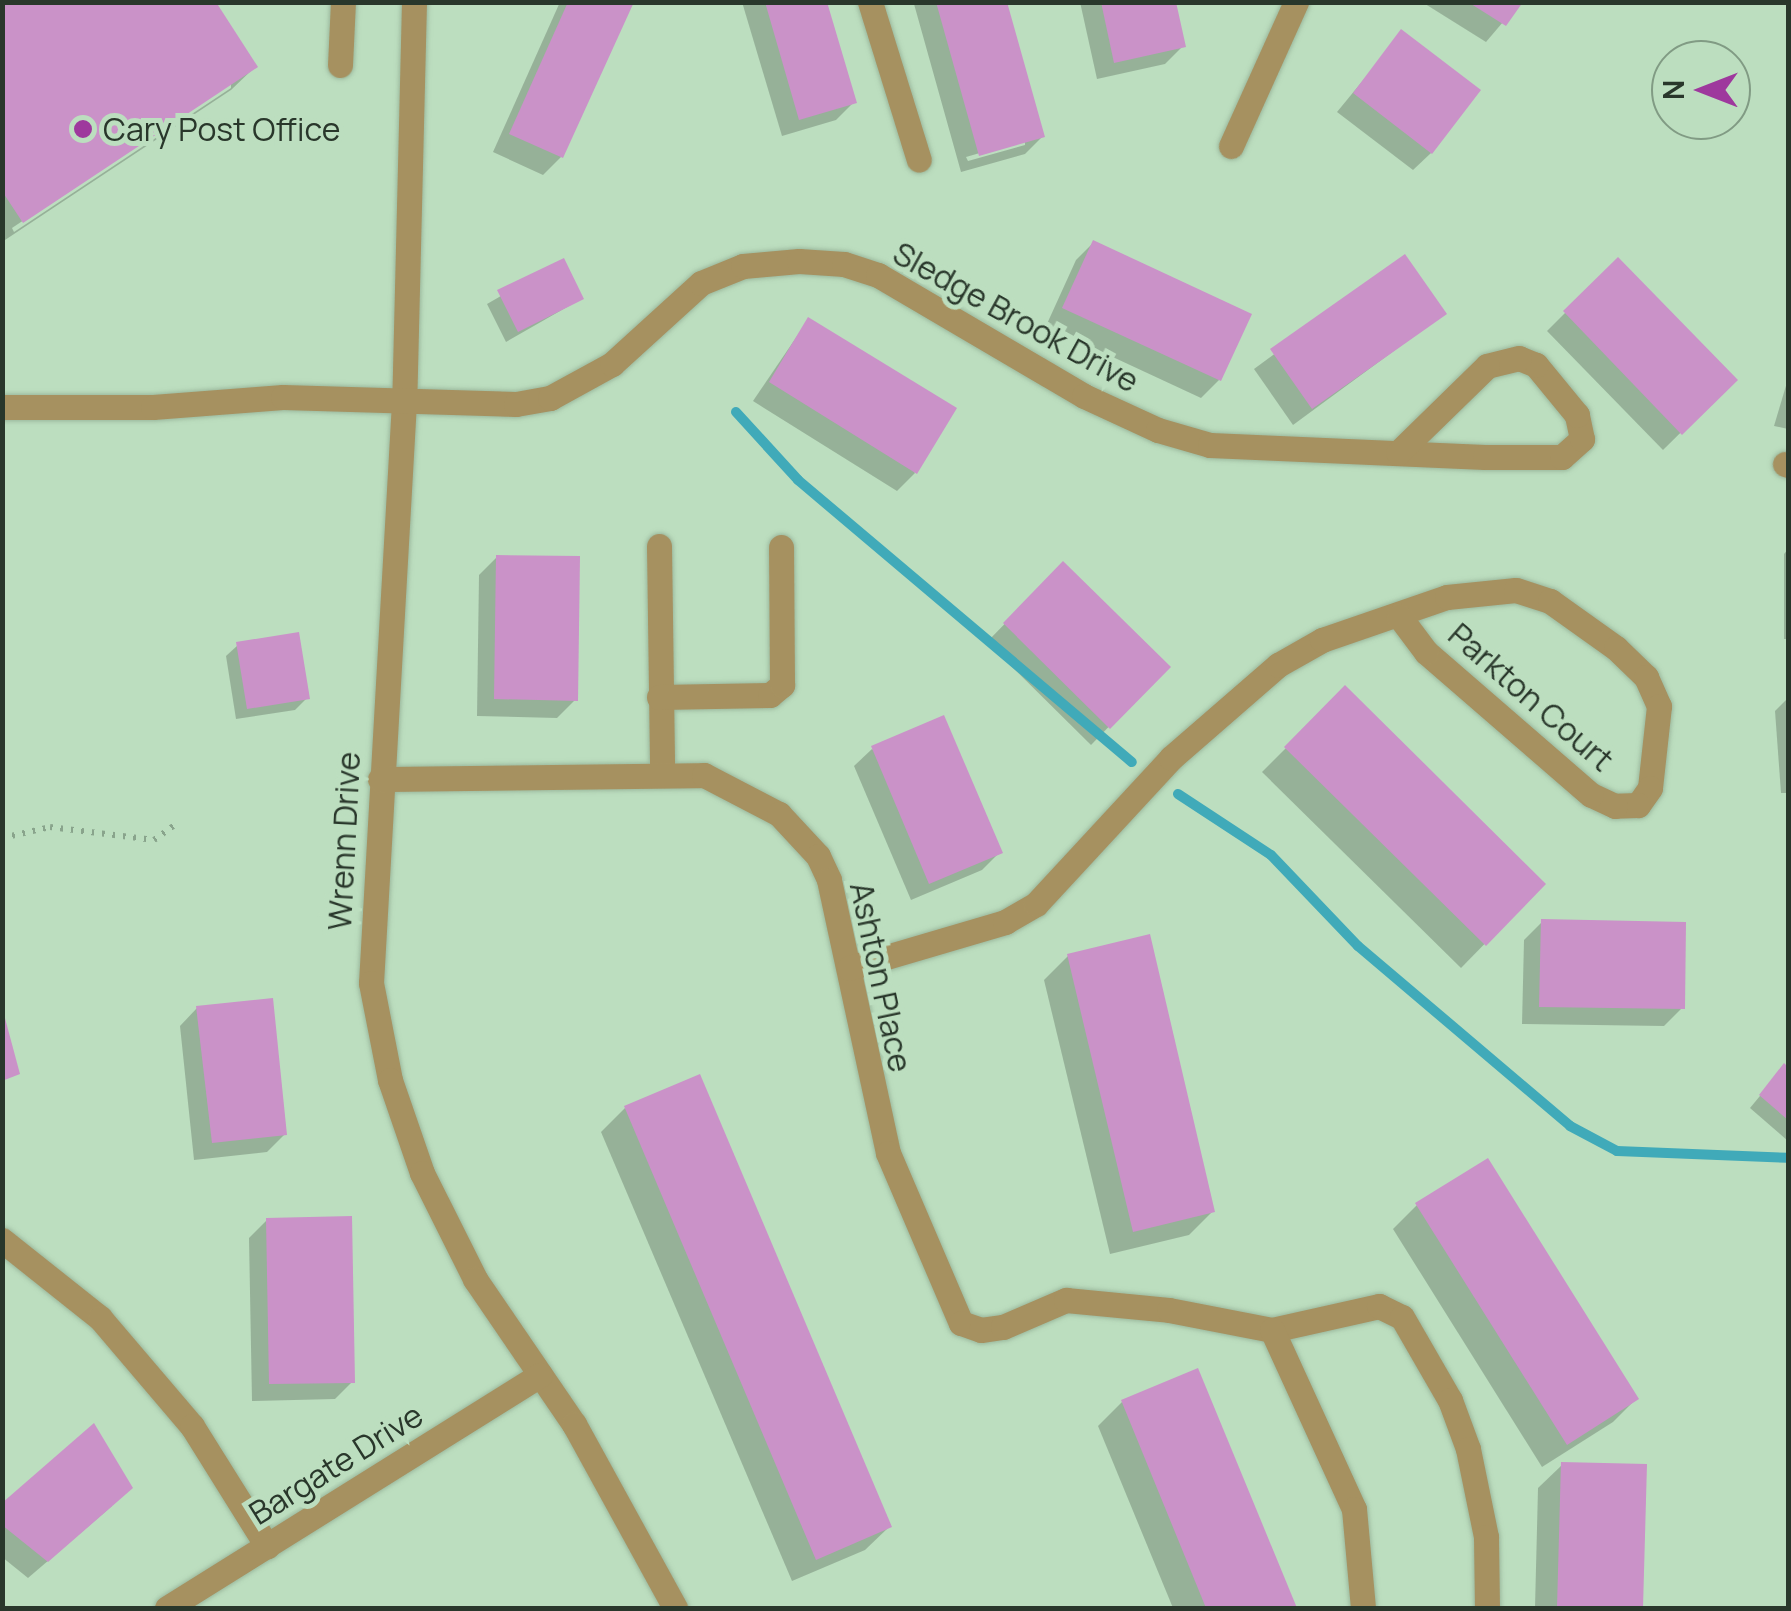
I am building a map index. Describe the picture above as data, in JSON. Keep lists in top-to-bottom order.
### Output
{
  "streets": {
    "street": [
      "Sledge Brook Drive",
      "Parkton Court",
      "Wrenn Drive",
      "Ashton Place",
      "Bargate Drive"
    ]
  },
  "crossings": [
    ["Sledge Brook Drive", "Wrenn Drive"],
    ["Parkton Court", "Ashton Place"],
    ["Wrenn Drive", "Ashton Place"],
    ["Wrenn Drive", "Bargate Drive"]
  ],
  "places": ["Cary Post Office"],
  "north": "left"
}
